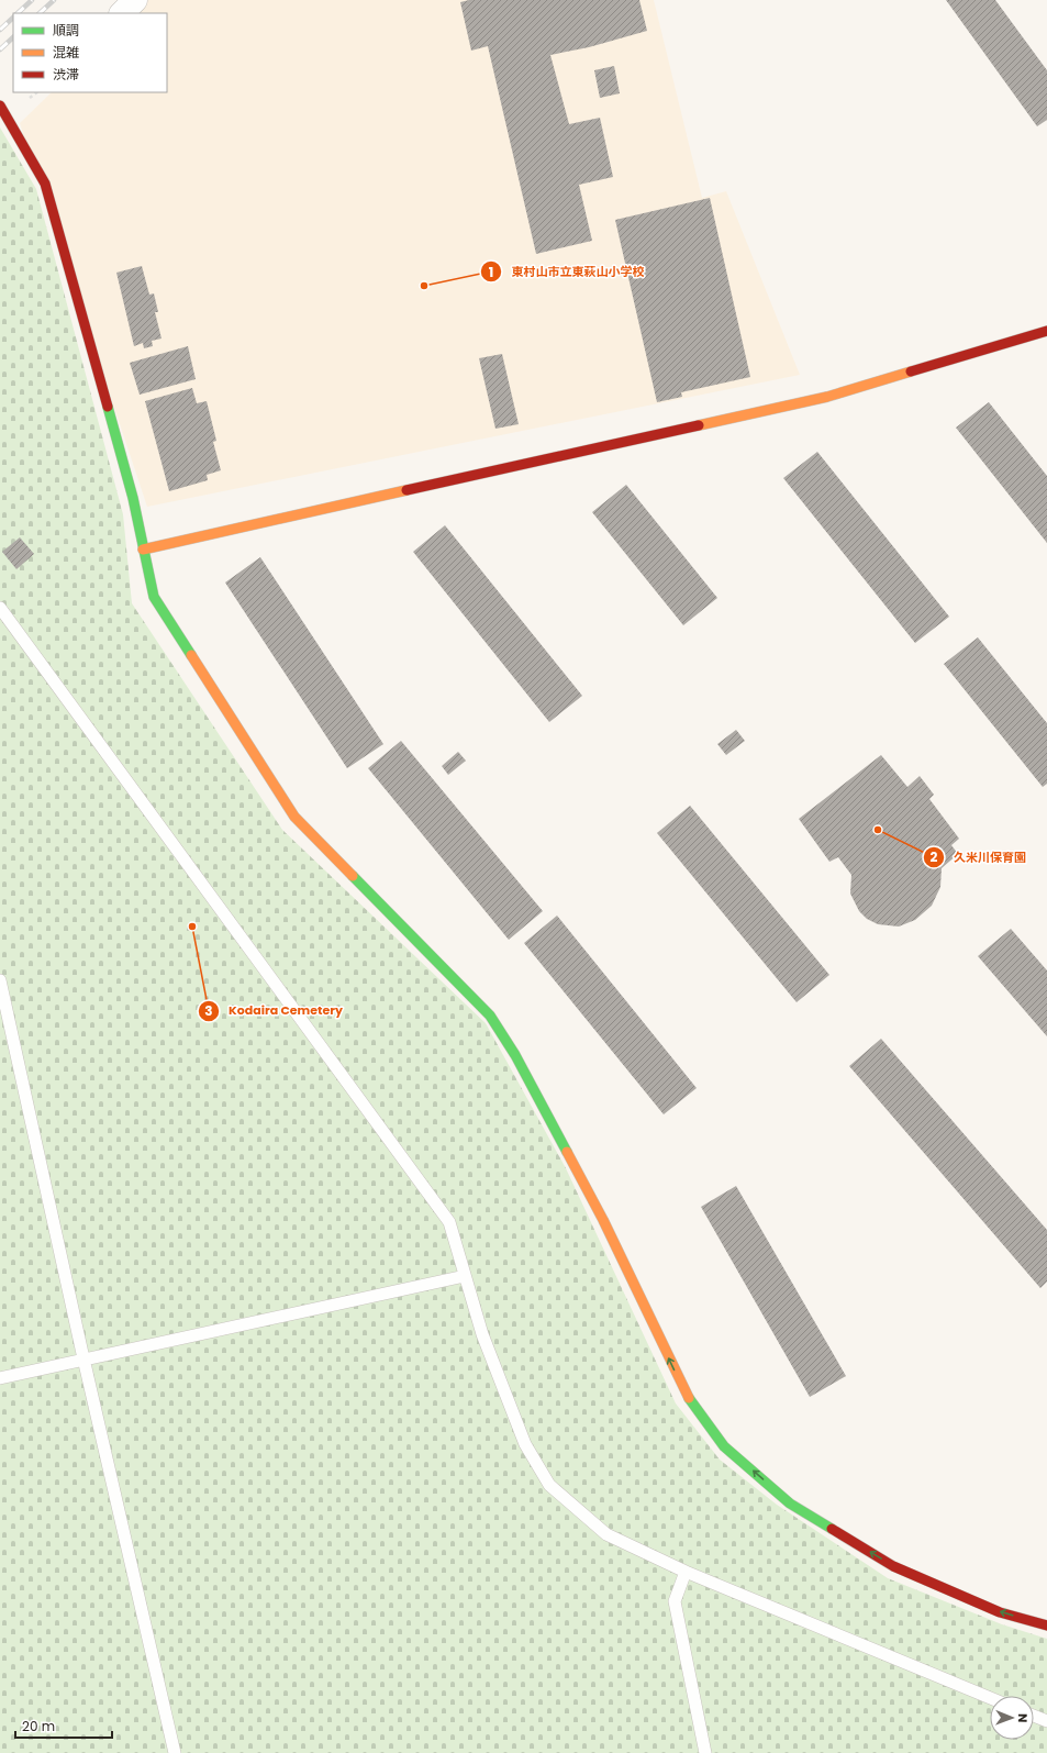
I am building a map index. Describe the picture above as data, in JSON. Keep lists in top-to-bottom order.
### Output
{
  "places": ["東村山市立東萩山小学校", "久米川保育園", "Kodaira Cemetery"],
  "legend": ["順調", "混雑", "渋滞"],
  "scale_bar": "20 m",
  "north": "right"
}
